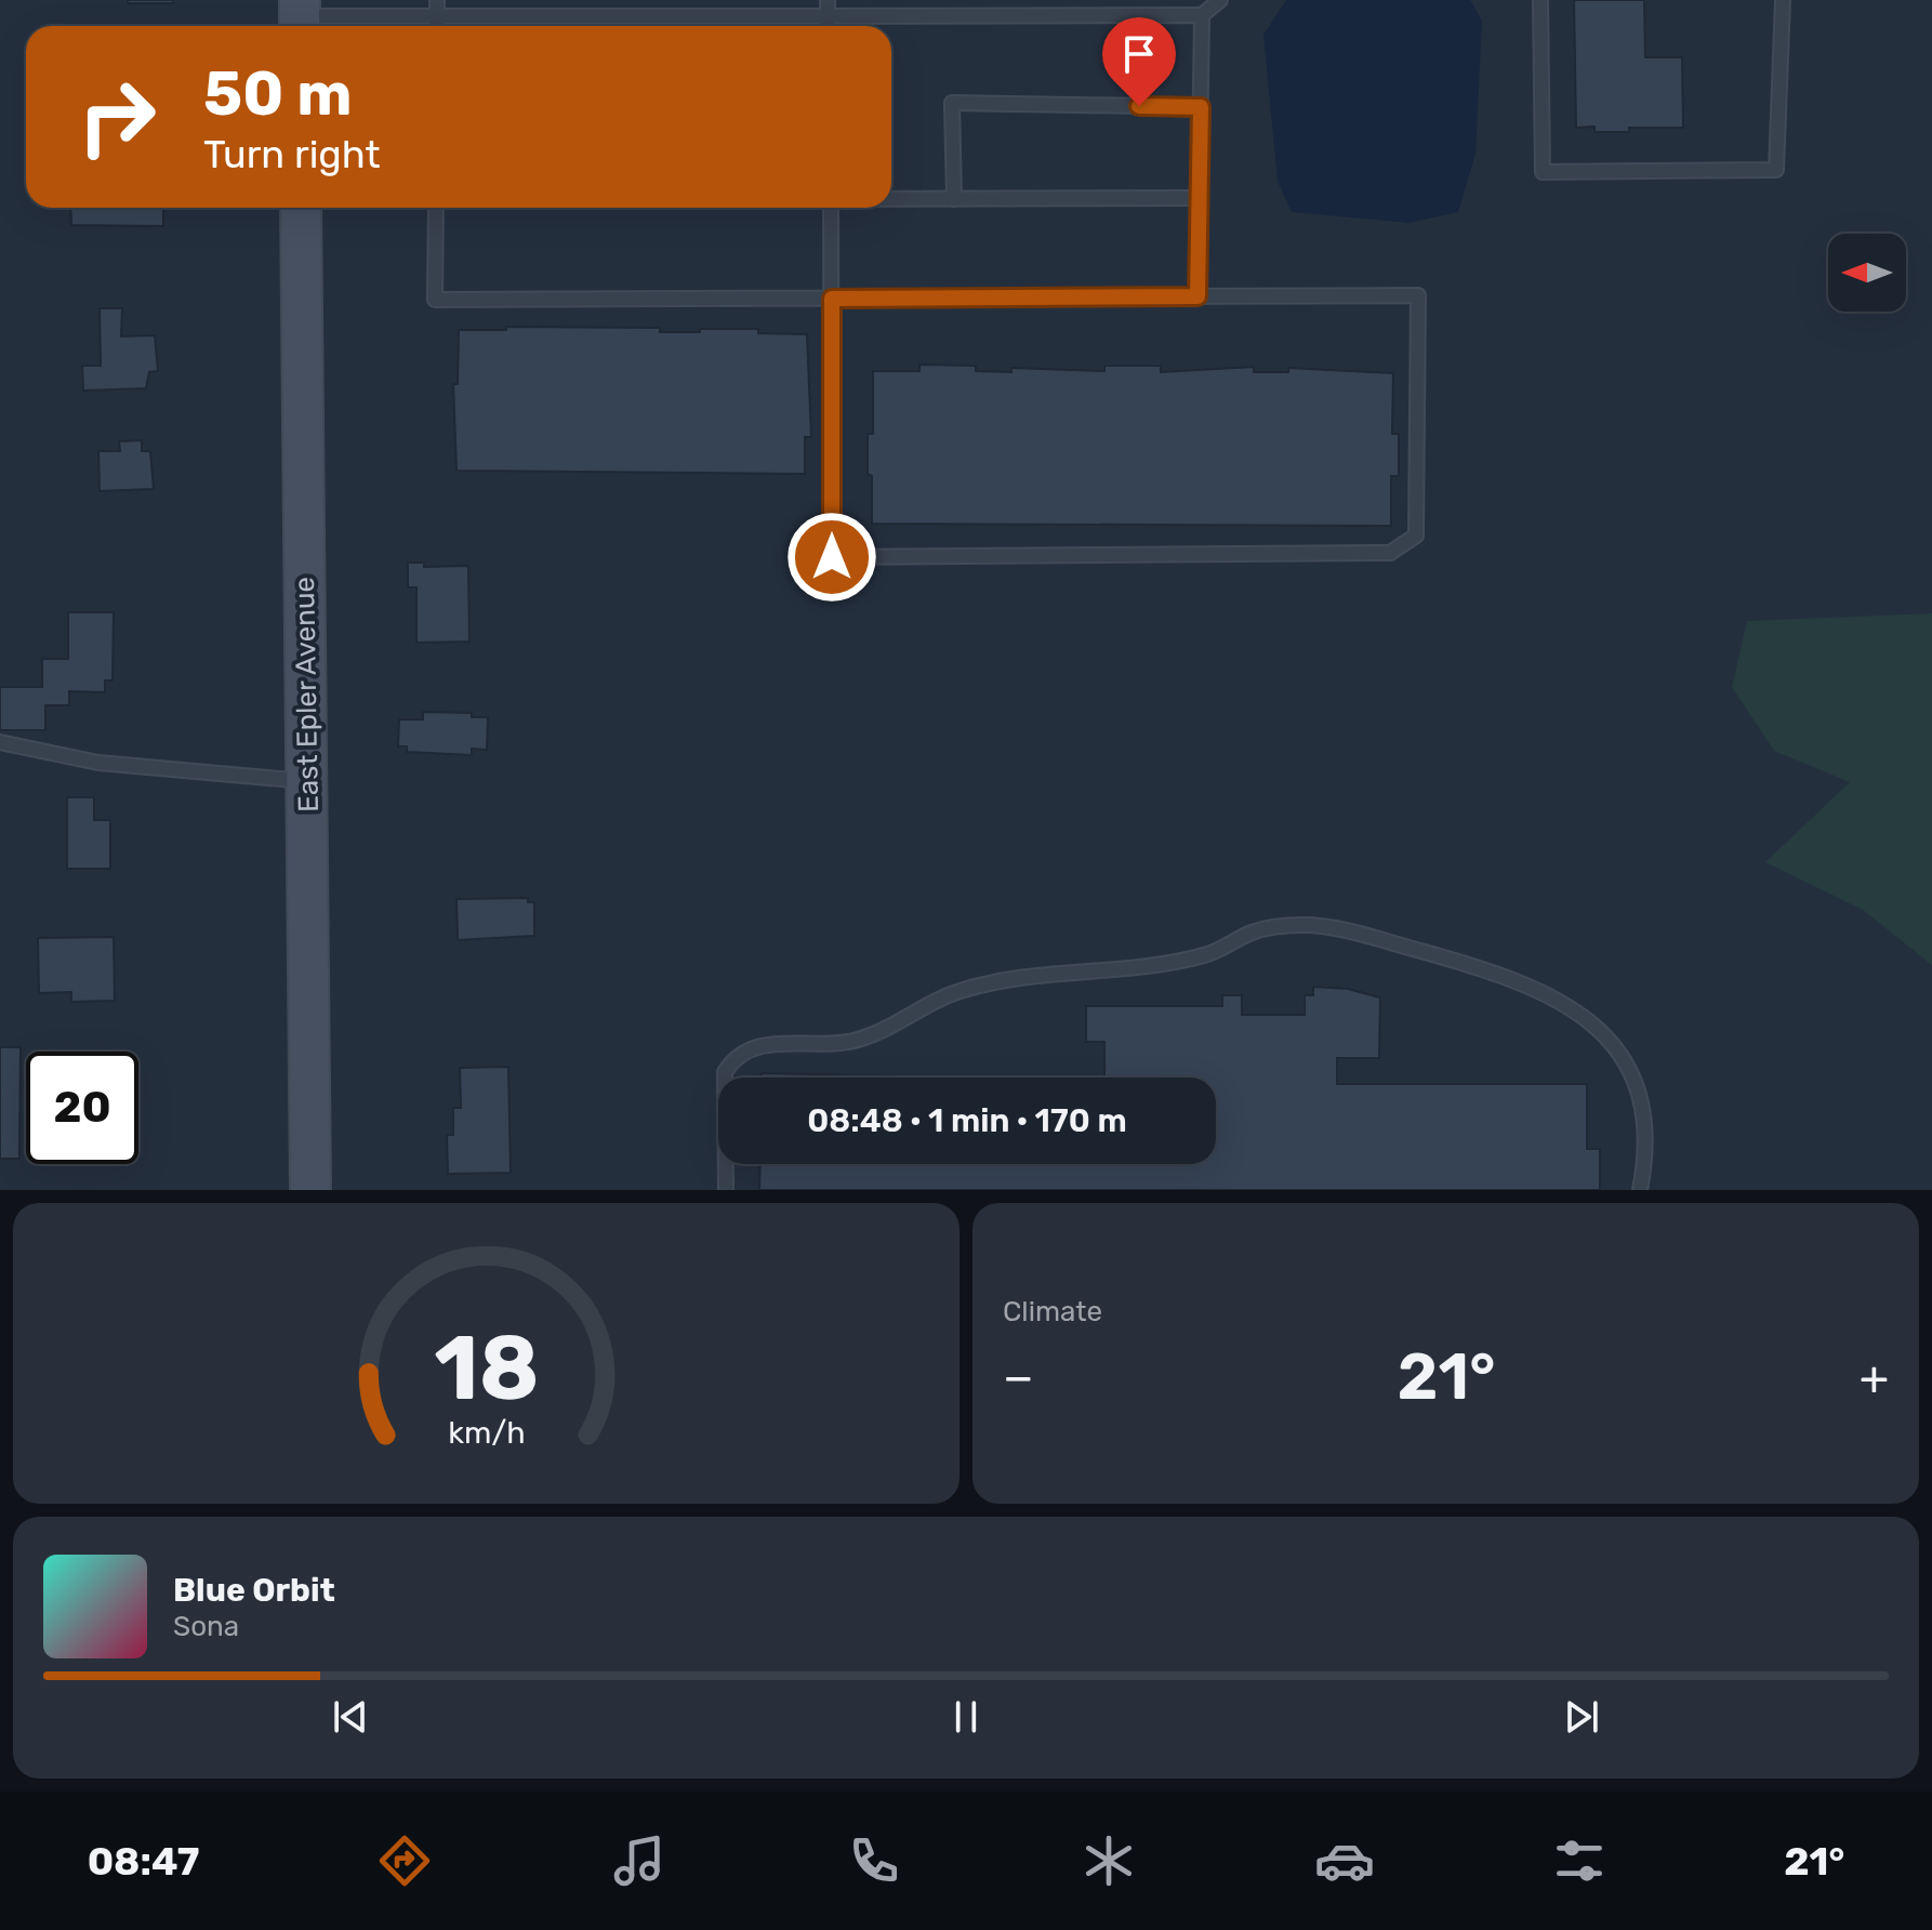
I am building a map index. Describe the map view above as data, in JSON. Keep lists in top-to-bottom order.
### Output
{
  "streets": {
    "street": ["East Epler Avenue"]
  },
  "north": "left",
  "page": {
    "turn": ["50 m", "Turn right"],
    "limit": "20",
    "trip": "08:48 · 1 min · 170 m",
    "tile": "Climate",
    "heat": ["−", "21°", "+"],
    "song": ["Blue Orbit", "Sona"],
    "tabs": ["08:47", "21°"],
    "gauge": ["18", "km/h"]
  }
}
